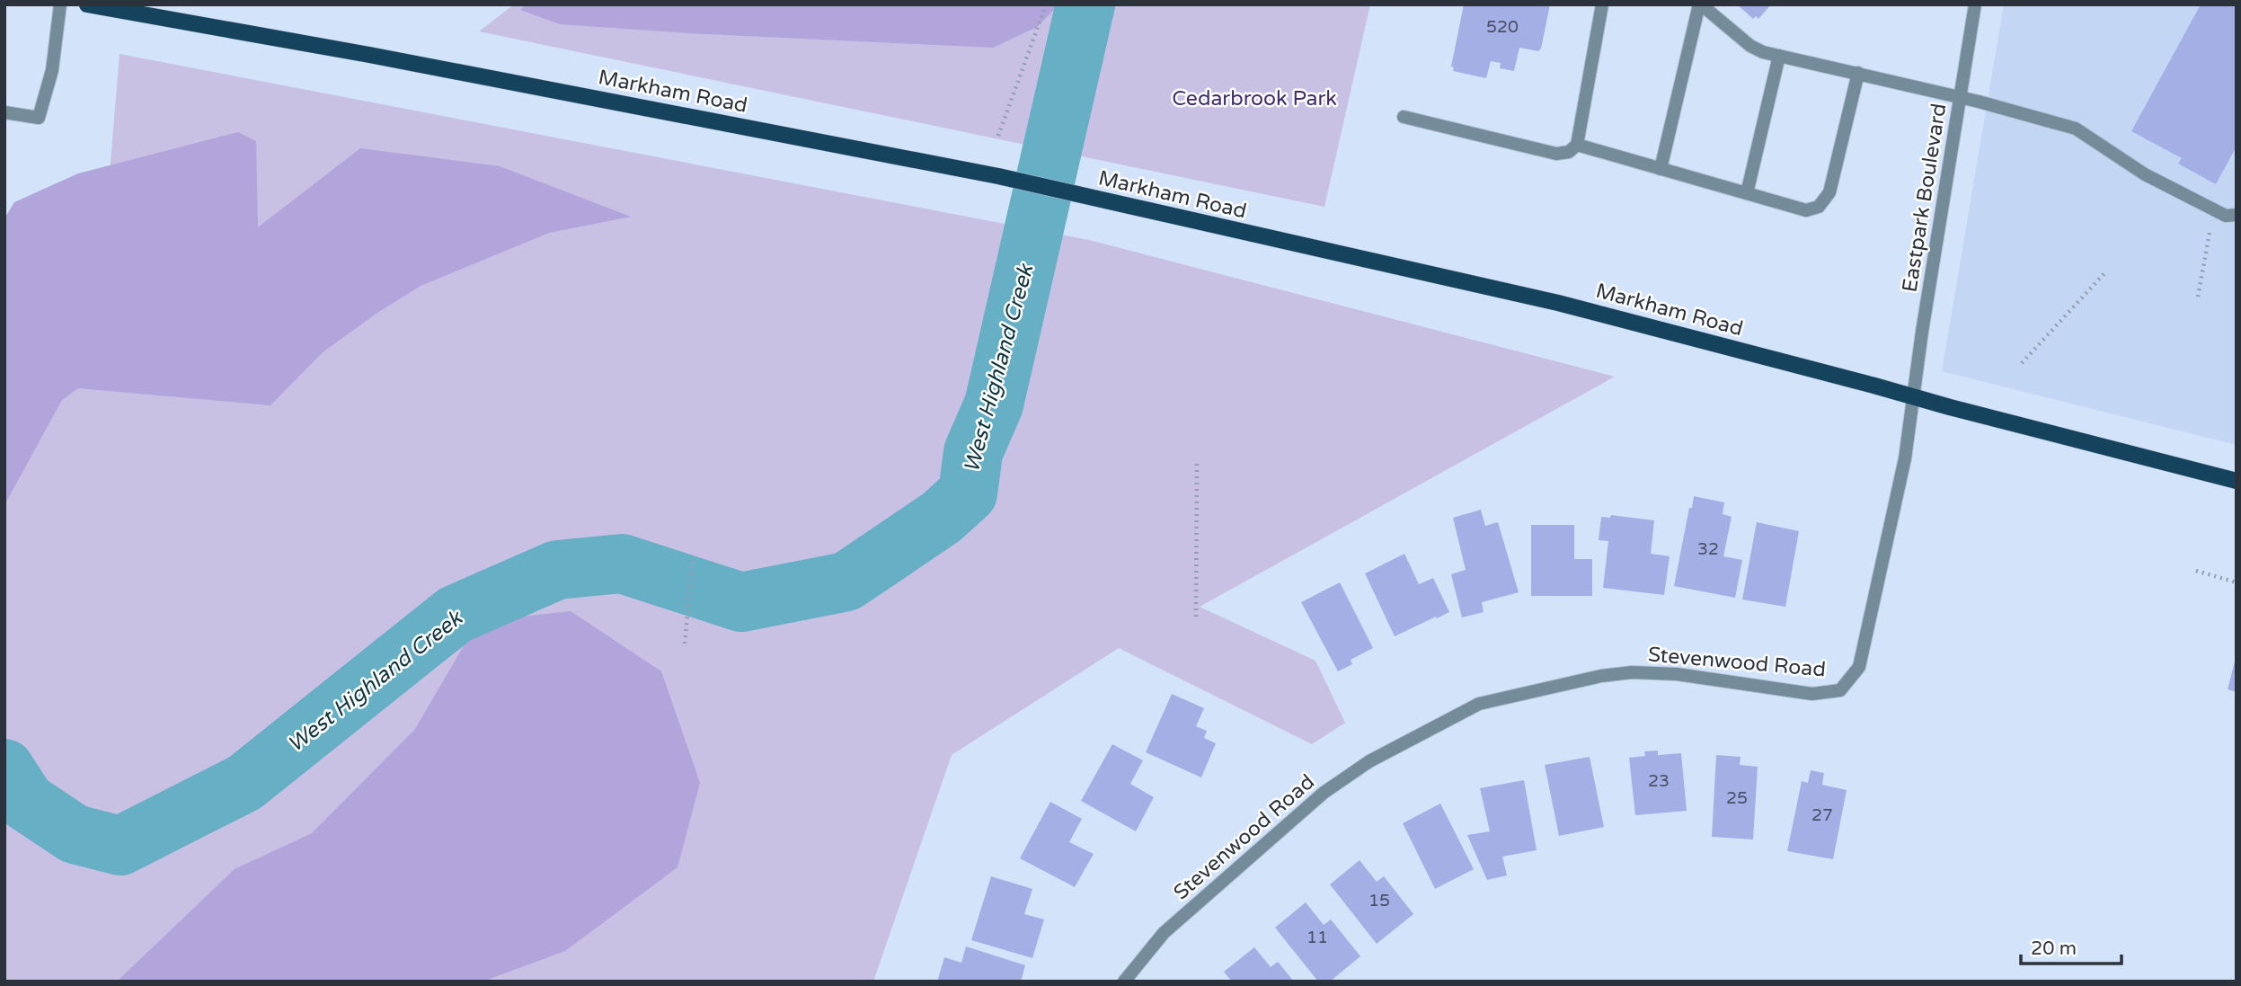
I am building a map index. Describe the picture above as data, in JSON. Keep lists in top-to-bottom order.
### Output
{
  "streets": {
    "main road": ["Markham Road"],
    "street": ["Eastpark Boulevard", "Stevenwood Road"]
  },
  "crossings": [
    ["Markham Road", "Eastpark Boulevard"],
    ["Markham Road", "Stevenwood Road"],
    ["Eastpark Boulevard", "Stevenwood Road"]
  ],
  "water": ["West Highland Creek"],
  "parks": ["Cedarbrook Park"],
  "house_numbers": [
    "520",
    "32",
    "23",
    "25",
    "27",
    "15",
    "11"
  ],
  "scale_bar": "20 m"
}
